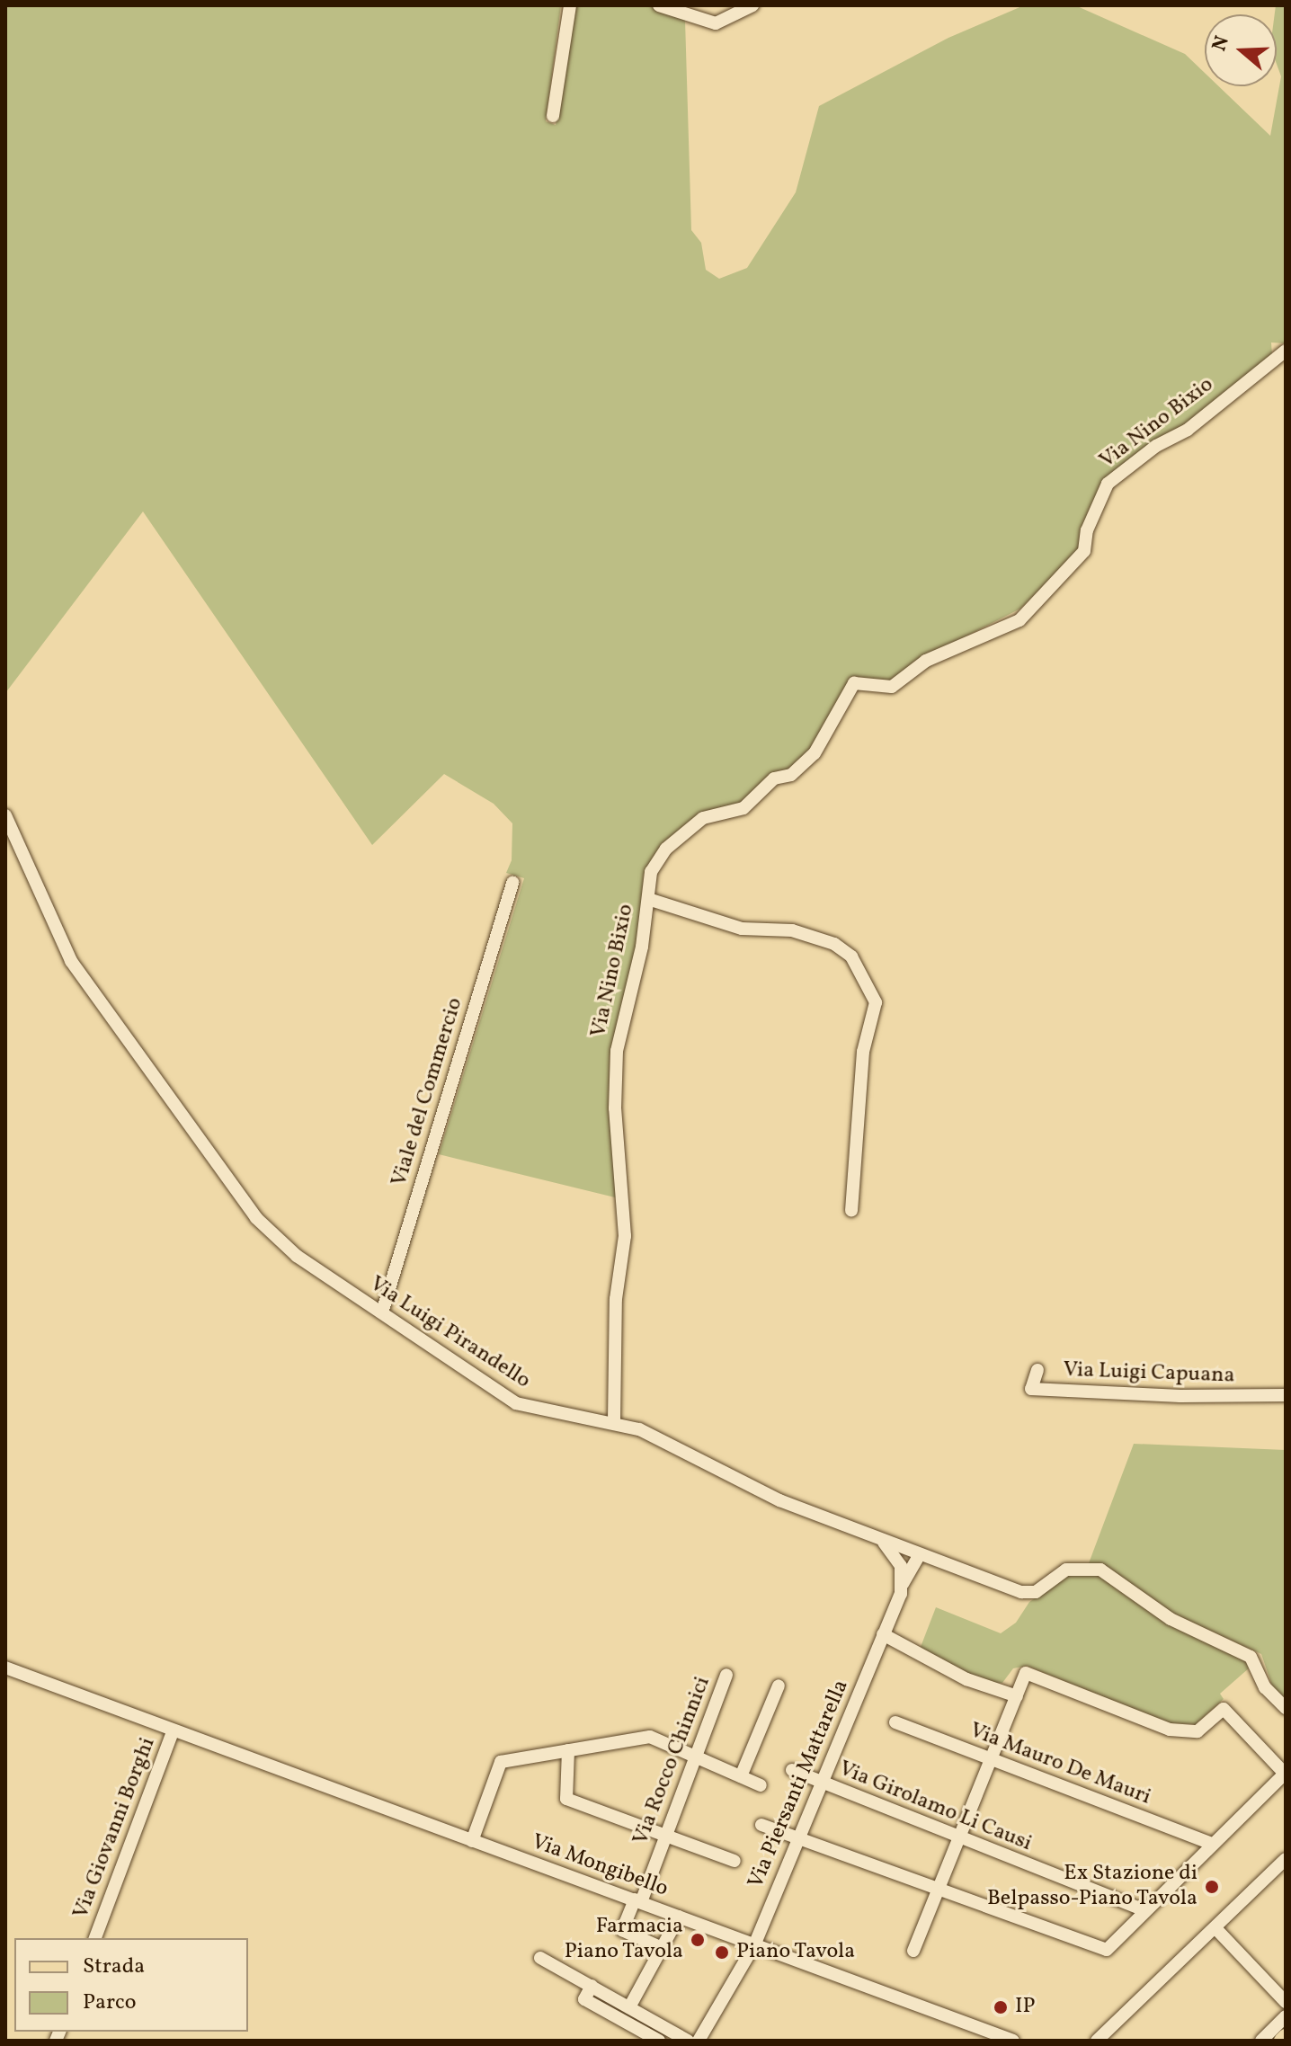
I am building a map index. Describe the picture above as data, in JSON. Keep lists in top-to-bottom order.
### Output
{
  "streets": {
    "street": [
      "Via Nino Bixio",
      "Viale del Commercio",
      "Via Luigi Pirandello",
      "Via Luigi Capuana",
      "Via Rocco Chinnici",
      "Via Mauro De Mauri",
      "Via Piersanti Mattarella",
      "Via Girolamo Li Causi",
      "Via Giovanni Borghi",
      "Via Mongibello"
    ]
  },
  "crossings": [
    ["Via Nino Bixio", "Via Luigi Pirandello"],
    ["Viale del Commercio", "Via Luigi Pirandello"],
    ["Via Luigi Pirandello", "Via Piersanti Mattarella"],
    ["Via Rocco Chinnici", "Via Mongibello"],
    ["Via Piersanti Mattarella", "Via Girolamo Li Causi"],
    ["Via Piersanti Mattarella", "Via Mongibello"],
    ["Via Giovanni Borghi", "Via Mongibello"]
  ],
  "places": [
    "Ex Stazione di Belpasso-Piano Tavola",
    "Farmacia Piano Tavola",
    "Piano Tavola",
    "IP"
  ],
  "legend": ["Strada", "Parco"],
  "north": "left"
}
